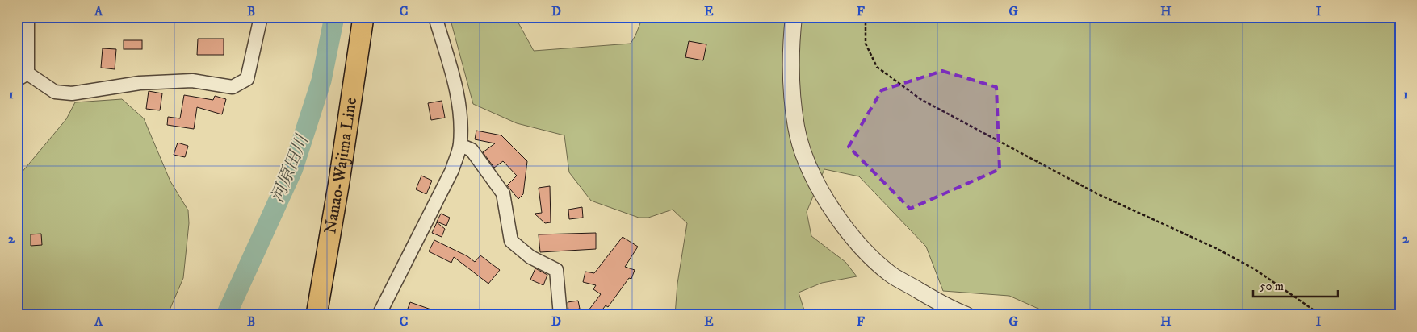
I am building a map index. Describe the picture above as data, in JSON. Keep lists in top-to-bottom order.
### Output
{
  "streets": {
    "main road": ["Nanao-Wajima Line"]
  },
  "water": ["河原田川"],
  "scale_bar": "50 m",
  "grid": {
    "columns": [
      "A",
      "B",
      "C",
      "D",
      "E",
      "F",
      "G",
      "H",
      "I"
    ],
    "rows": ["1", "2"]
  }
}
